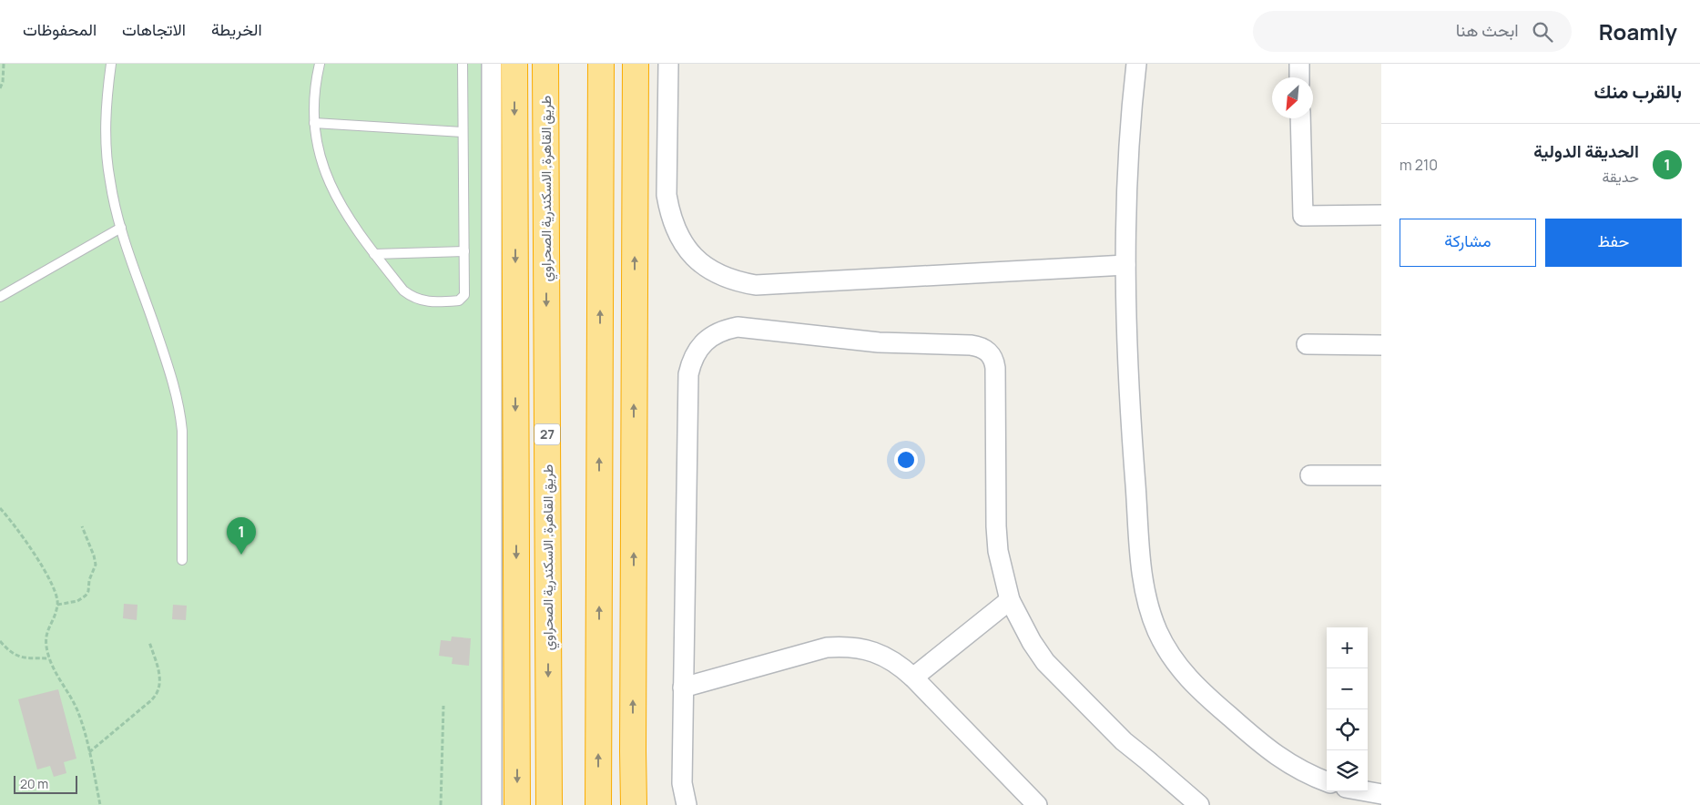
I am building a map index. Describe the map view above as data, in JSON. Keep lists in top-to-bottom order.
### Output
{
  "streets": {
    "highway": ["طريق القاهرة, الاسكندرية الصحراوي", "27"]
  },
  "scale_bar": "20 m",
  "north": "bottom left",
  "page": {
    "header": "Roamly",
    "search": "ابحث هنا",
    "nav": ["الخريطة", "الاتجاهات", "المحفوظات"],
    "heading": "بالقرب منك",
    "list": [
      {
        "mark": "1",
        "name": "الحديقة الدولية",
        "note": "حديقة",
        "value": "210 m"
      }
    ],
    "buttons": ["حفظ", "مشاركة"],
    "pins": "1",
    "map_buttons": ["+", "−"],
    "scale": "20 m"
  }
}
